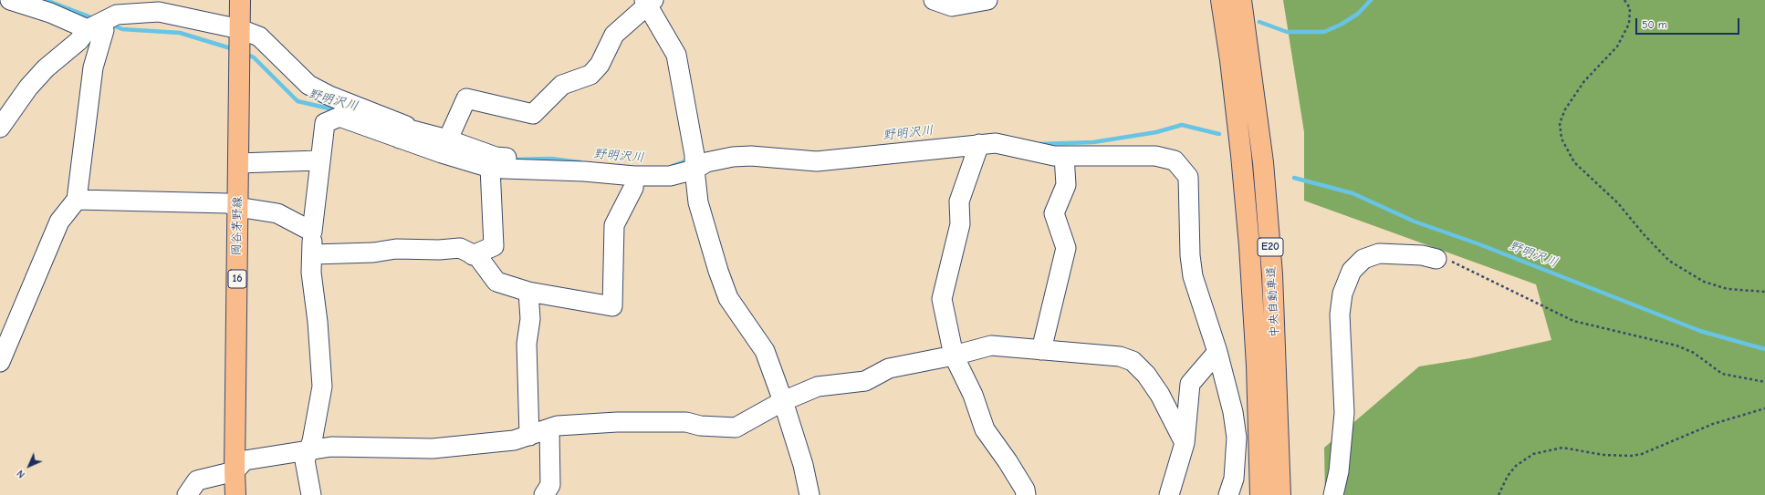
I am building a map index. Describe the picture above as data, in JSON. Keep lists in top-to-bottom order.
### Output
{
  "streets": {
    "main road": [
      "岡谷茅野線",
      "E20",
      "16",
      "中央自動車道"
    ]
  },
  "water": ["野明沢川"],
  "scale_bar": "50 m",
  "north": "bottom left"
}
